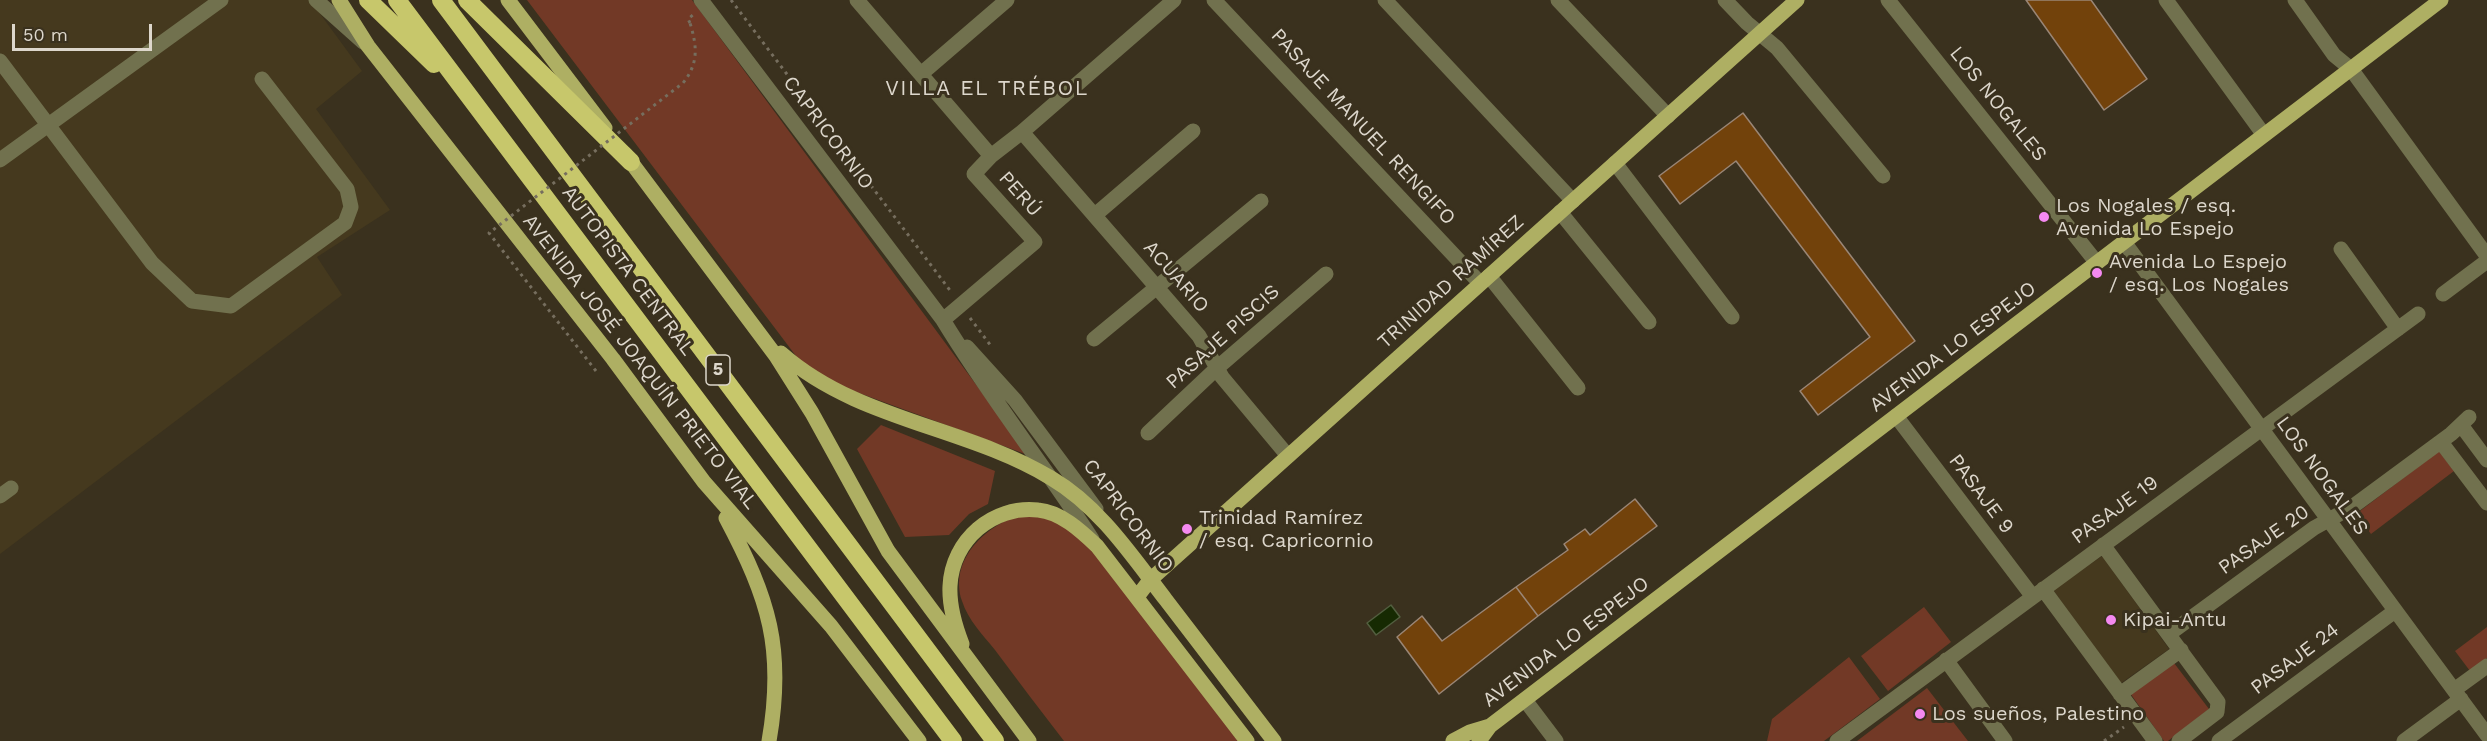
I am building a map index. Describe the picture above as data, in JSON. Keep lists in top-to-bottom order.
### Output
{
  "streets": {
    "highway": ["AUTOPISTA CENTRAL", "5"],
    "main road": [
      "CAPRICORNIO",
      "TRINIDAD RAMÍREZ",
      "AVENIDA LO ESPEJO",
      "AVENIDA JOSÉ JOAQUÍN PRIETO VIAL"
    ],
    "street": [
      "LOS NOGALES",
      "PASAJE MANUEL RENGIFO",
      "PERÚ",
      "ACUARIO",
      "PASAJE PISCIS",
      "PASAJE 9",
      "PASAJE 19",
      "PASAJE 20",
      "PASAJE 24"
    ]
  },
  "crossings": [
    ["LOS NOGALES", "AVENIDA LO ESPEJO"],
    ["LOS NOGALES", "PASAJE 19"],
    ["LOS NOGALES", "PASAJE 20"],
    ["LOS NOGALES", "PASAJE 24"],
    ["PASAJE MANUEL RENGIFO", "TRINIDAD RAMÍREZ"],
    ["CAPRICORNIO", "PERÚ"],
    ["CAPRICORNIO", "TRINIDAD RAMÍREZ"],
    ["PERÚ", "ACUARIO"],
    ["ACUARIO", "TRINIDAD RAMÍREZ"],
    ["ACUARIO", "PASAJE PISCIS"],
    ["AVENIDA LO ESPEJO", "PASAJE 9"],
    ["PASAJE 9", "PASAJE 19"]
  ],
  "districts": ["VILLA EL TRÉBOL"],
  "places": [
    "Los Nogales / esq. Avenida Lo Espejo",
    "Avenida Lo Espejo / esq. Los Nogales",
    "Trinidad Ramírez / esq. Capricornio",
    "Kipai-Antu",
    "Los sueños, Palestino"
  ],
  "scale_bar": "50 m"
}
